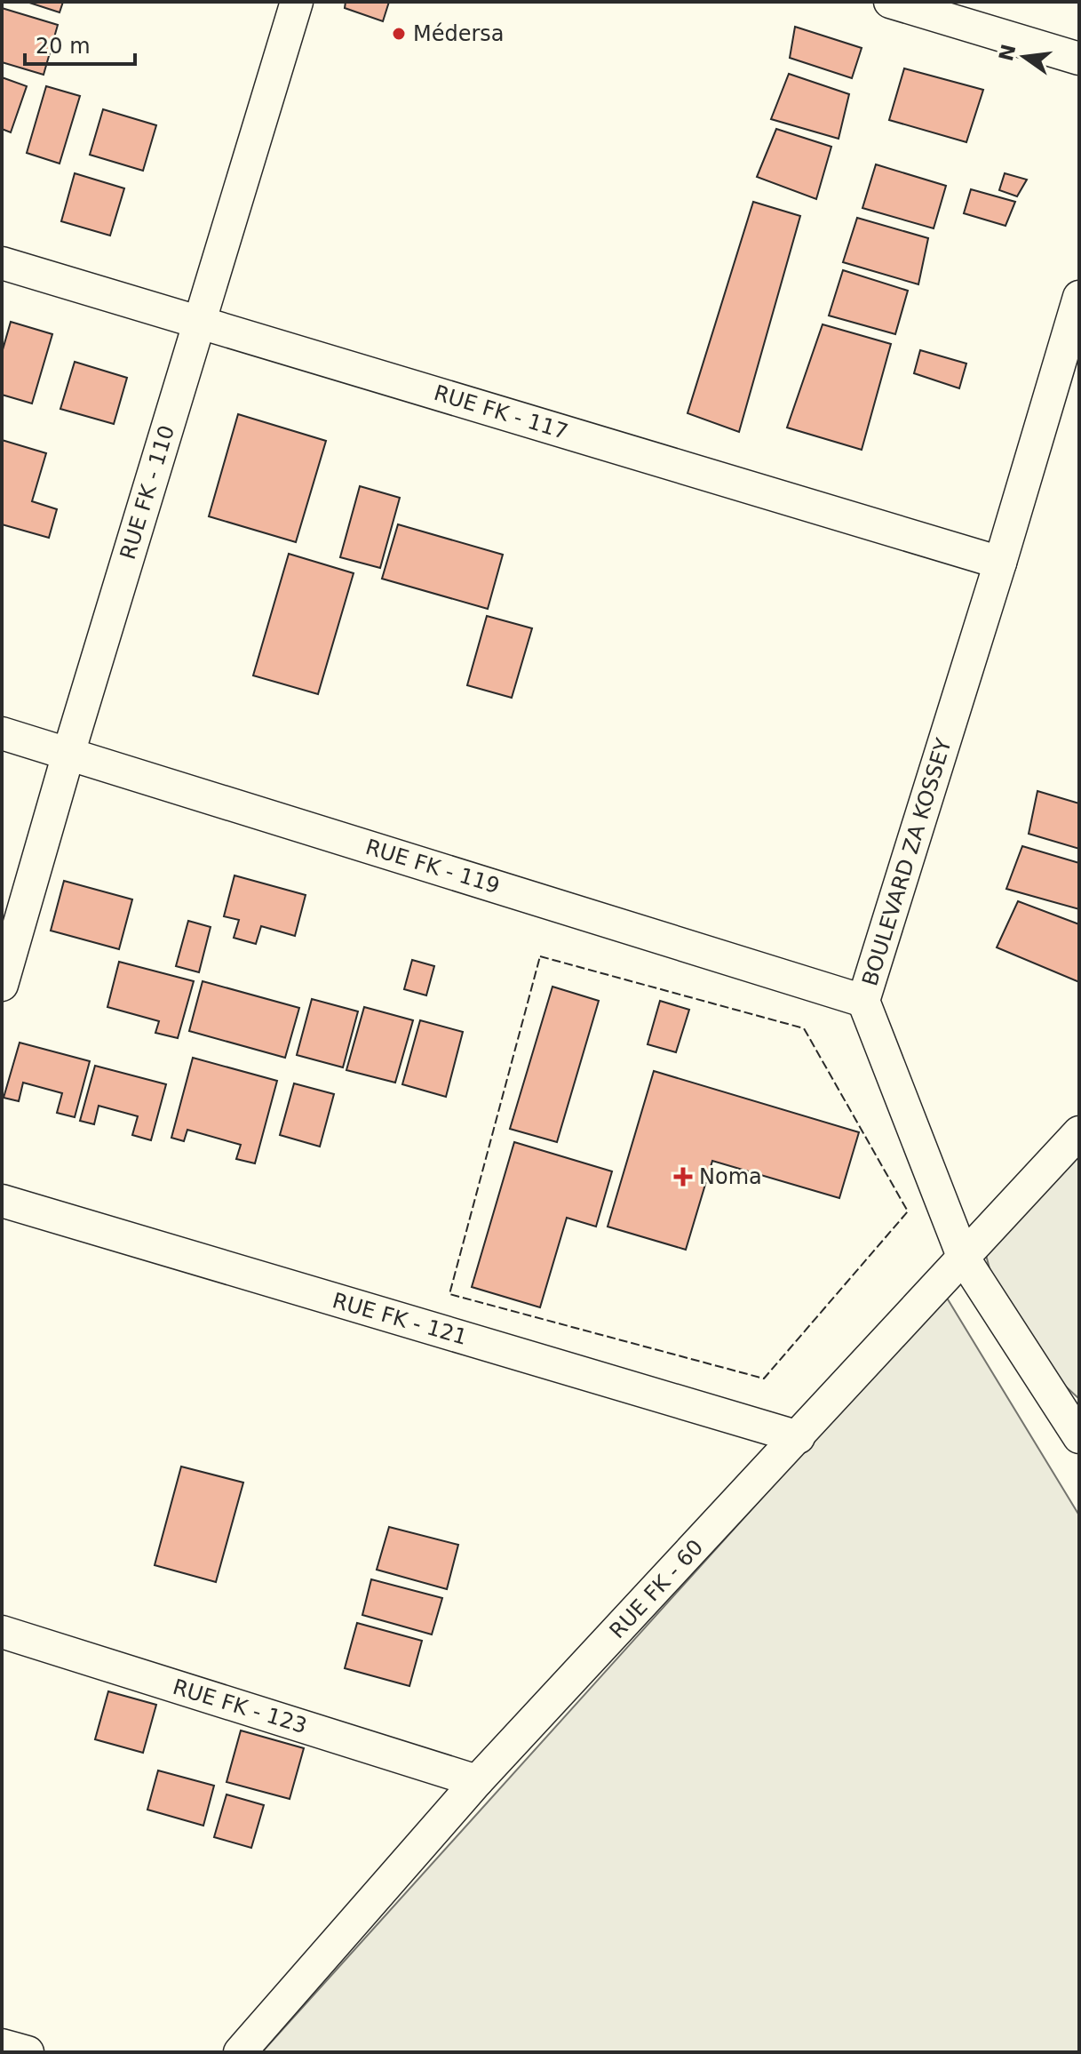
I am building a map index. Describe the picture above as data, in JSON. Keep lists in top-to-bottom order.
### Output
{
  "streets": {
    "street": [
      "RUE FK - 117",
      "RUE FK - 110",
      "BOULEVARD ZA KOSSEY",
      "RUE FK - 119",
      "RUE FK - 121",
      "RUE FK - 60",
      "RUE FK - 123"
    ]
  },
  "crossings": [
    ["RUE FK - 117", "RUE FK - 110"],
    ["RUE FK - 117", "BOULEVARD ZA KOSSEY"],
    ["RUE FK - 110", "RUE FK - 119"],
    ["BOULEVARD ZA KOSSEY", "RUE FK - 119"],
    ["BOULEVARD ZA KOSSEY", "RUE FK - 60"],
    ["RUE FK - 121", "RUE FK - 60"],
    ["RUE FK - 60", "RUE FK - 123"]
  ],
  "places": {
    "other": ["Médersa"],
    "health": ["Noma"]
  },
  "scale_bar": "20 m",
  "north": "left"
}
